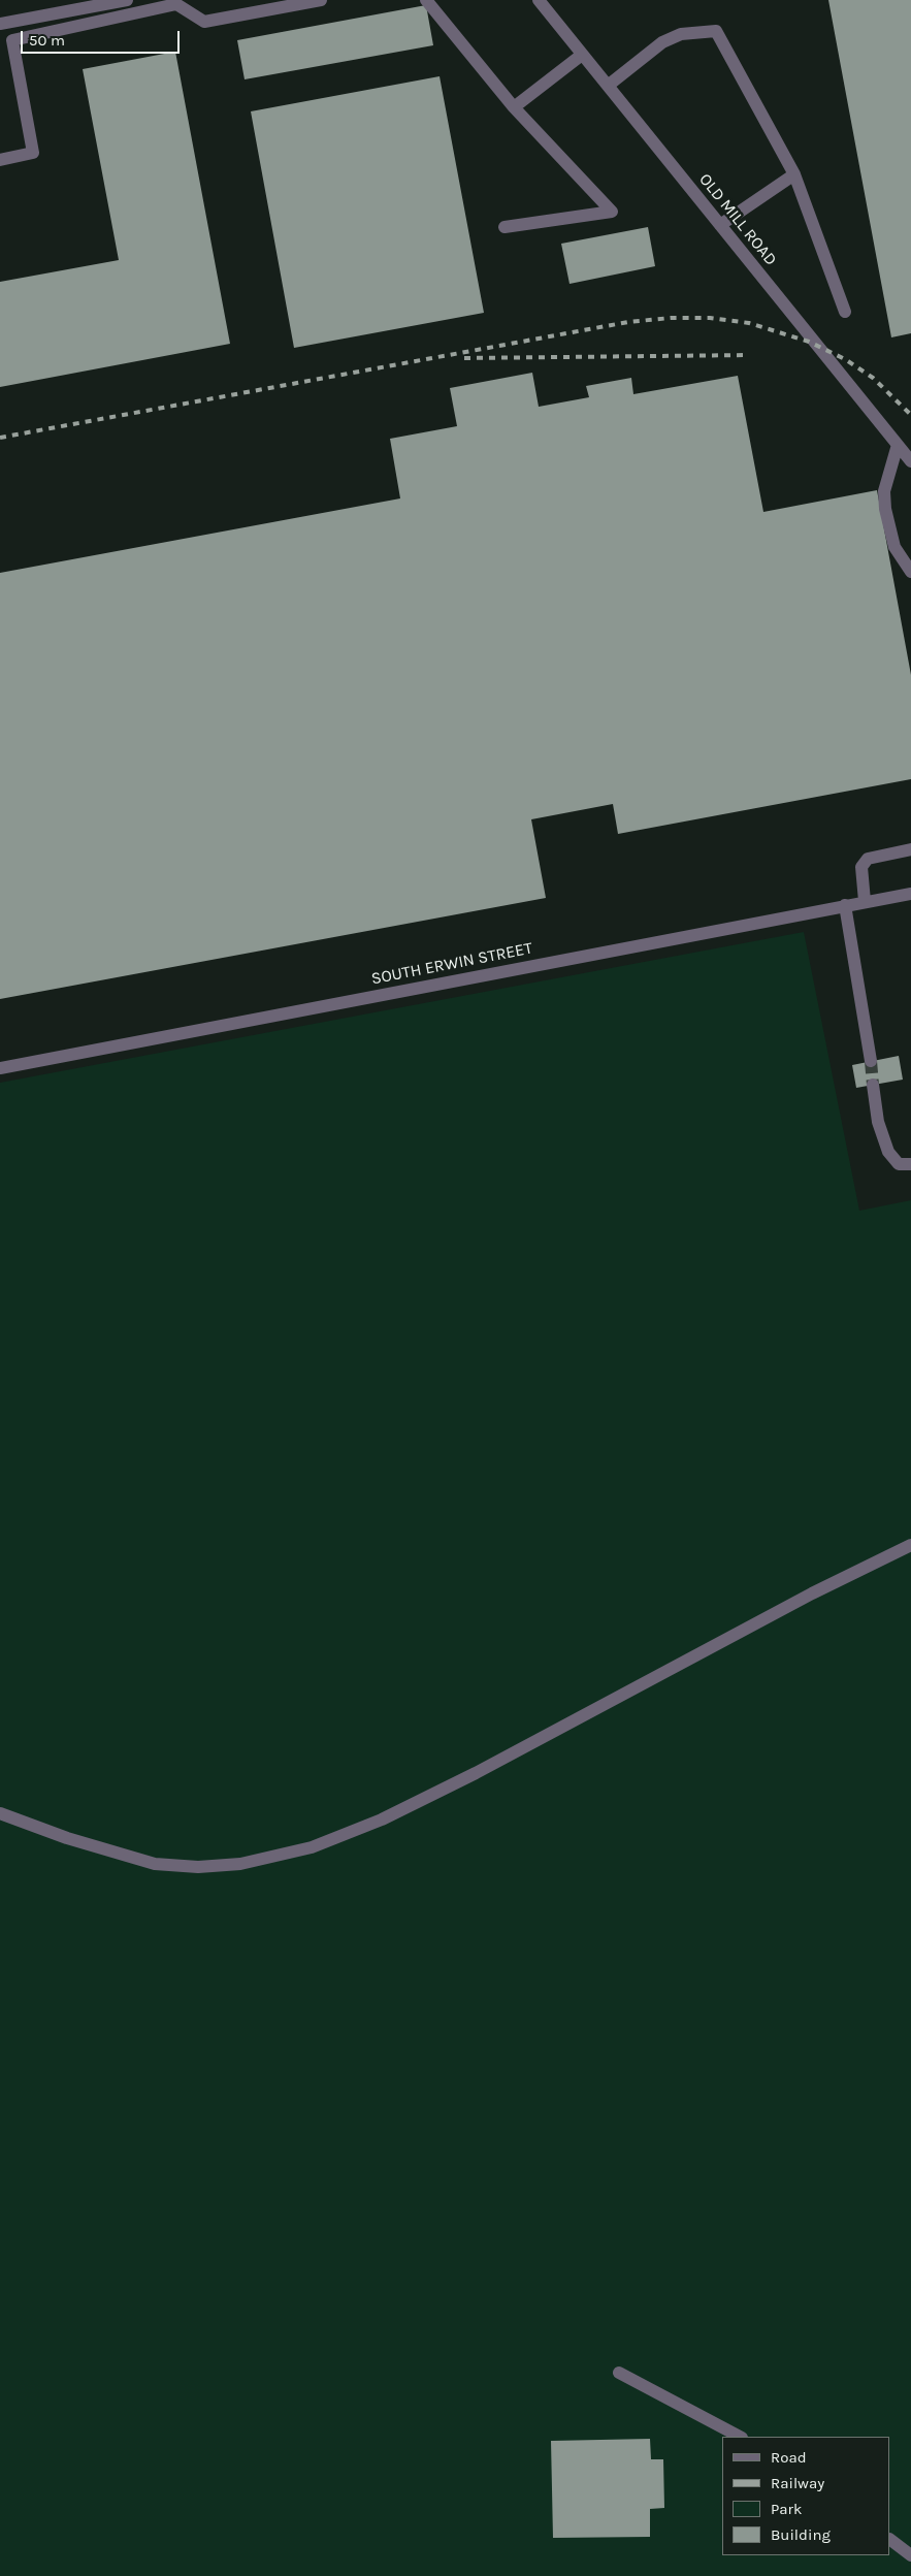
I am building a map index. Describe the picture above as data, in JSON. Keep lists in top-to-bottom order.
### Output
{
  "streets": {
    "street": ["OLD MILL ROAD", "SOUTH ERWIN STREET"]
  },
  "legend": [
    "Road",
    "Railway",
    "Park",
    "Building"
  ],
  "scale_bar": "50 m"
}
